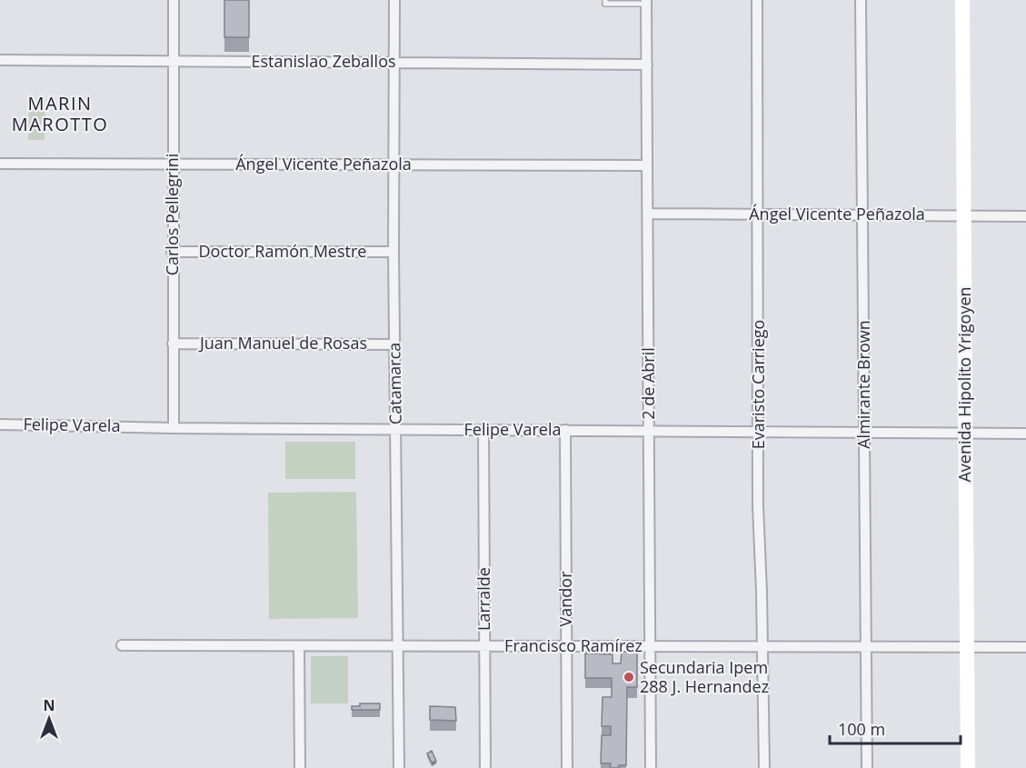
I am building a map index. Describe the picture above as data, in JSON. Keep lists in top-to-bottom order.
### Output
{
  "streets": {
    "main road": ["Avenida Hipolito Yrigoyen"],
    "street": [
      "Estanislao Zeballos",
      "Ángel Vicente Peñazola",
      "Carlos Pellegrini",
      "Doctor Ramón Mestre",
      "Juan Manuel de Rosas",
      "Catamarca",
      "2 de Abril",
      "Evaristo Carriego",
      "Almirante Brown",
      "Felipe Varela",
      "Larralde",
      "Vandor",
      "Francisco Ramírez"
    ]
  },
  "crossings": [
    ["Estanislao Zeballos", "Carlos Pellegrini"],
    ["Estanislao Zeballos", "Catamarca"],
    ["Estanislao Zeballos", "2 de Abril"],
    ["Ángel Vicente Peñazola", "Carlos Pellegrini"],
    ["Ángel Vicente Peñazola", "Catamarca"],
    ["Ángel Vicente Peñazola", "2 de Abril"],
    ["Ángel Vicente Peñazola", "Evaristo Carriego"],
    ["Ángel Vicente Peñazola", "Almirante Brown"],
    ["Ángel Vicente Peñazola", "Avenida Hipolito Yrigoyen"],
    ["Carlos Pellegrini", "Doctor Ramón Mestre"],
    ["Carlos Pellegrini", "Juan Manuel de Rosas"],
    ["Carlos Pellegrini", "Felipe Varela"],
    ["Doctor Ramón Mestre", "Catamarca"],
    ["Juan Manuel de Rosas", "Catamarca"],
    ["Catamarca", "Felipe Varela"],
    ["Catamarca", "Francisco Ramírez"],
    ["2 de Abril", "Felipe Varela"],
    ["2 de Abril", "Francisco Ramírez"],
    ["Evaristo Carriego", "Felipe Varela"],
    ["Evaristo Carriego", "Francisco Ramírez"],
    ["Almirante Brown", "Felipe Varela"],
    ["Almirante Brown", "Francisco Ramírez"],
    ["Avenida Hipolito Yrigoyen", "Felipe Varela"],
    ["Avenida Hipolito Yrigoyen", "Francisco Ramírez"],
    ["Felipe Varela", "Larralde"],
    ["Felipe Varela", "Vandor"],
    ["Larralde", "Francisco Ramírez"],
    ["Vandor", "Francisco Ramírez"]
  ],
  "districts": ["MARIN MAROTTO"],
  "places": ["Secundaria Ipem 288 J. Hernandez"],
  "scale_bar": "100 m",
  "north": "top"
}
